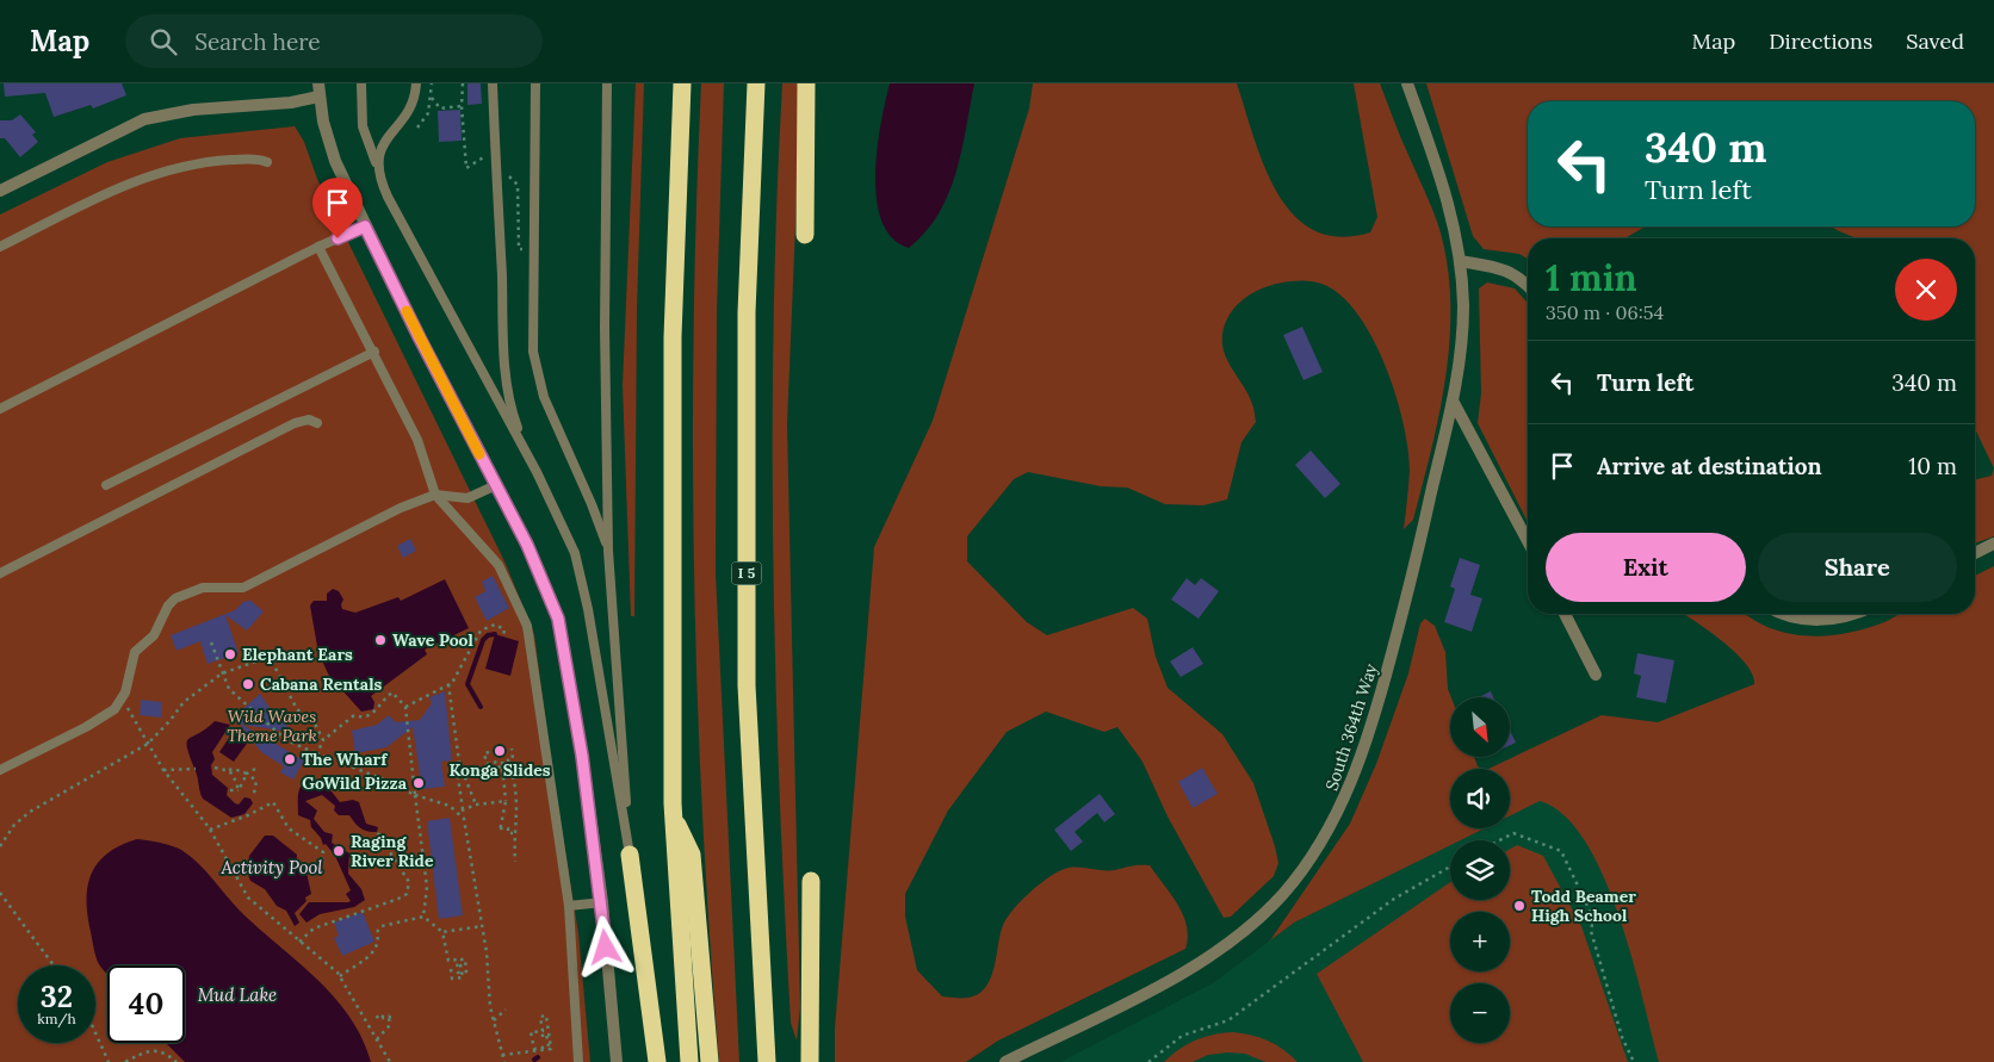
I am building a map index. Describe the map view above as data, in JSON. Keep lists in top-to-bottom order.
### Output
{
  "streets": {
    "highway": ["I 5"],
    "street": ["South 364th Way"]
  },
  "water": ["Activity Pool", "Mud Lake"],
  "parks": ["Wild Waves Theme Park"],
  "places": [
    "Wave Pool",
    "Elephant Ears",
    "Cabana Rentals",
    "Konga Slides",
    "The Wharf",
    "GoWild Pizza",
    "Raging River Ride",
    "Todd Beamer High School"
  ],
  "north": "bottom right",
  "page": {
    "header": "Map",
    "search": "Search here",
    "nav": ["Map", "Directions", "Saved"],
    "turn": ["340 m", "Turn left"],
    "heading": ["1 min", "350 m · 06:54"],
    "list": [
      {
        "name": "Turn left",
        "value": "340 m"
      },
      {
        "name": "Arrive at destination",
        "value": "10 m"
      }
    ],
    "buttons": ["Exit", "Share"],
    "map_buttons": ["+", "−"],
    "speed": "32 km/h",
    "limit": "40"
  }
}
